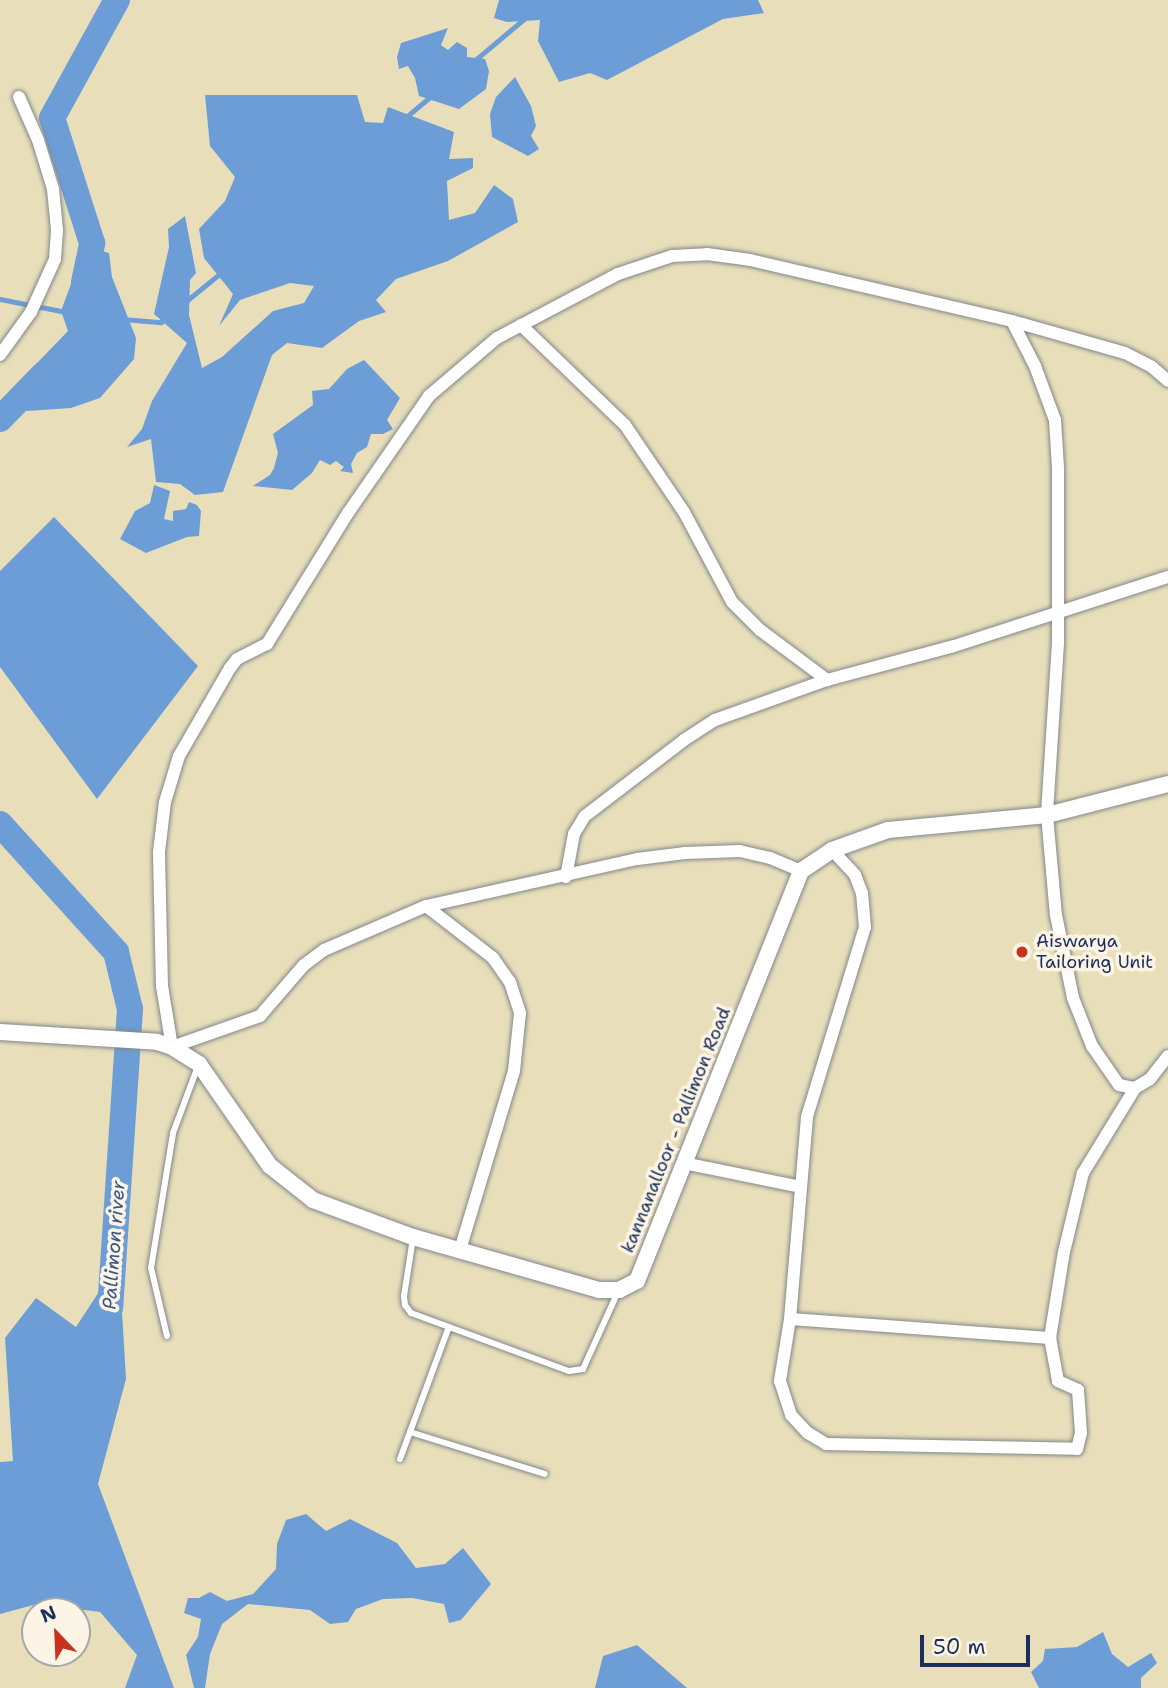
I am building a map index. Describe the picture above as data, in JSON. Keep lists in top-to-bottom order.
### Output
{
  "streets": {
    "street": ["kannanalloor - Pallimon Road"]
  },
  "water": ["Pallimon river"],
  "places": ["Aiswarya Tailoring Unit"],
  "scale_bar": "50 m",
  "north": "top left"
}
